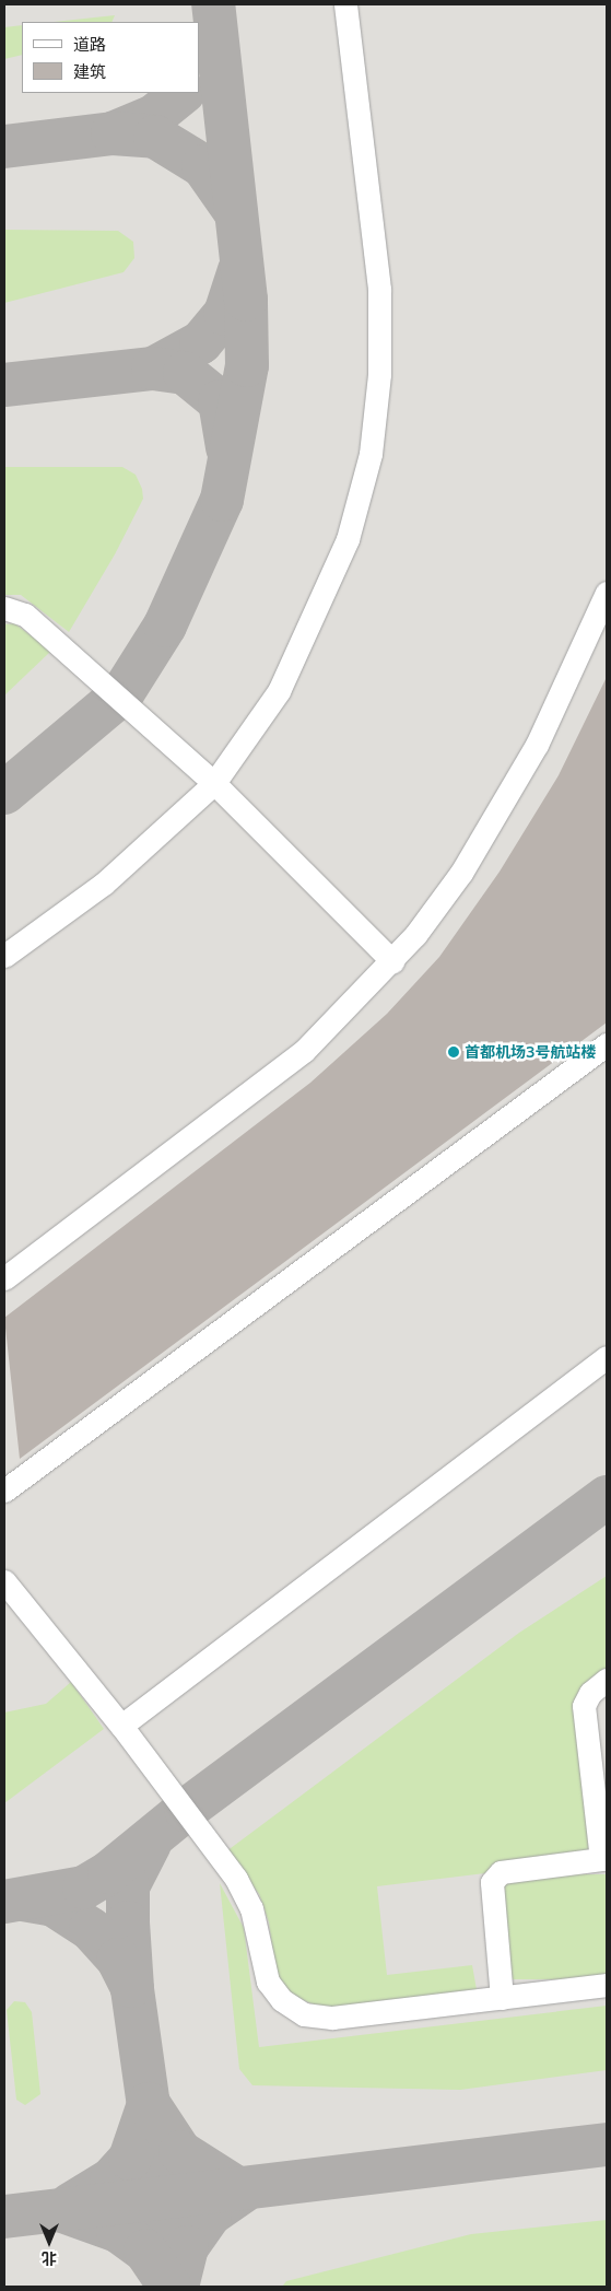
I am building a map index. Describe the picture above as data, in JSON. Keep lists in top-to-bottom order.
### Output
{
  "places": ["首都机场3号航站楼"],
  "legend": ["道路", "建筑"],
  "north": "bottom"
}
